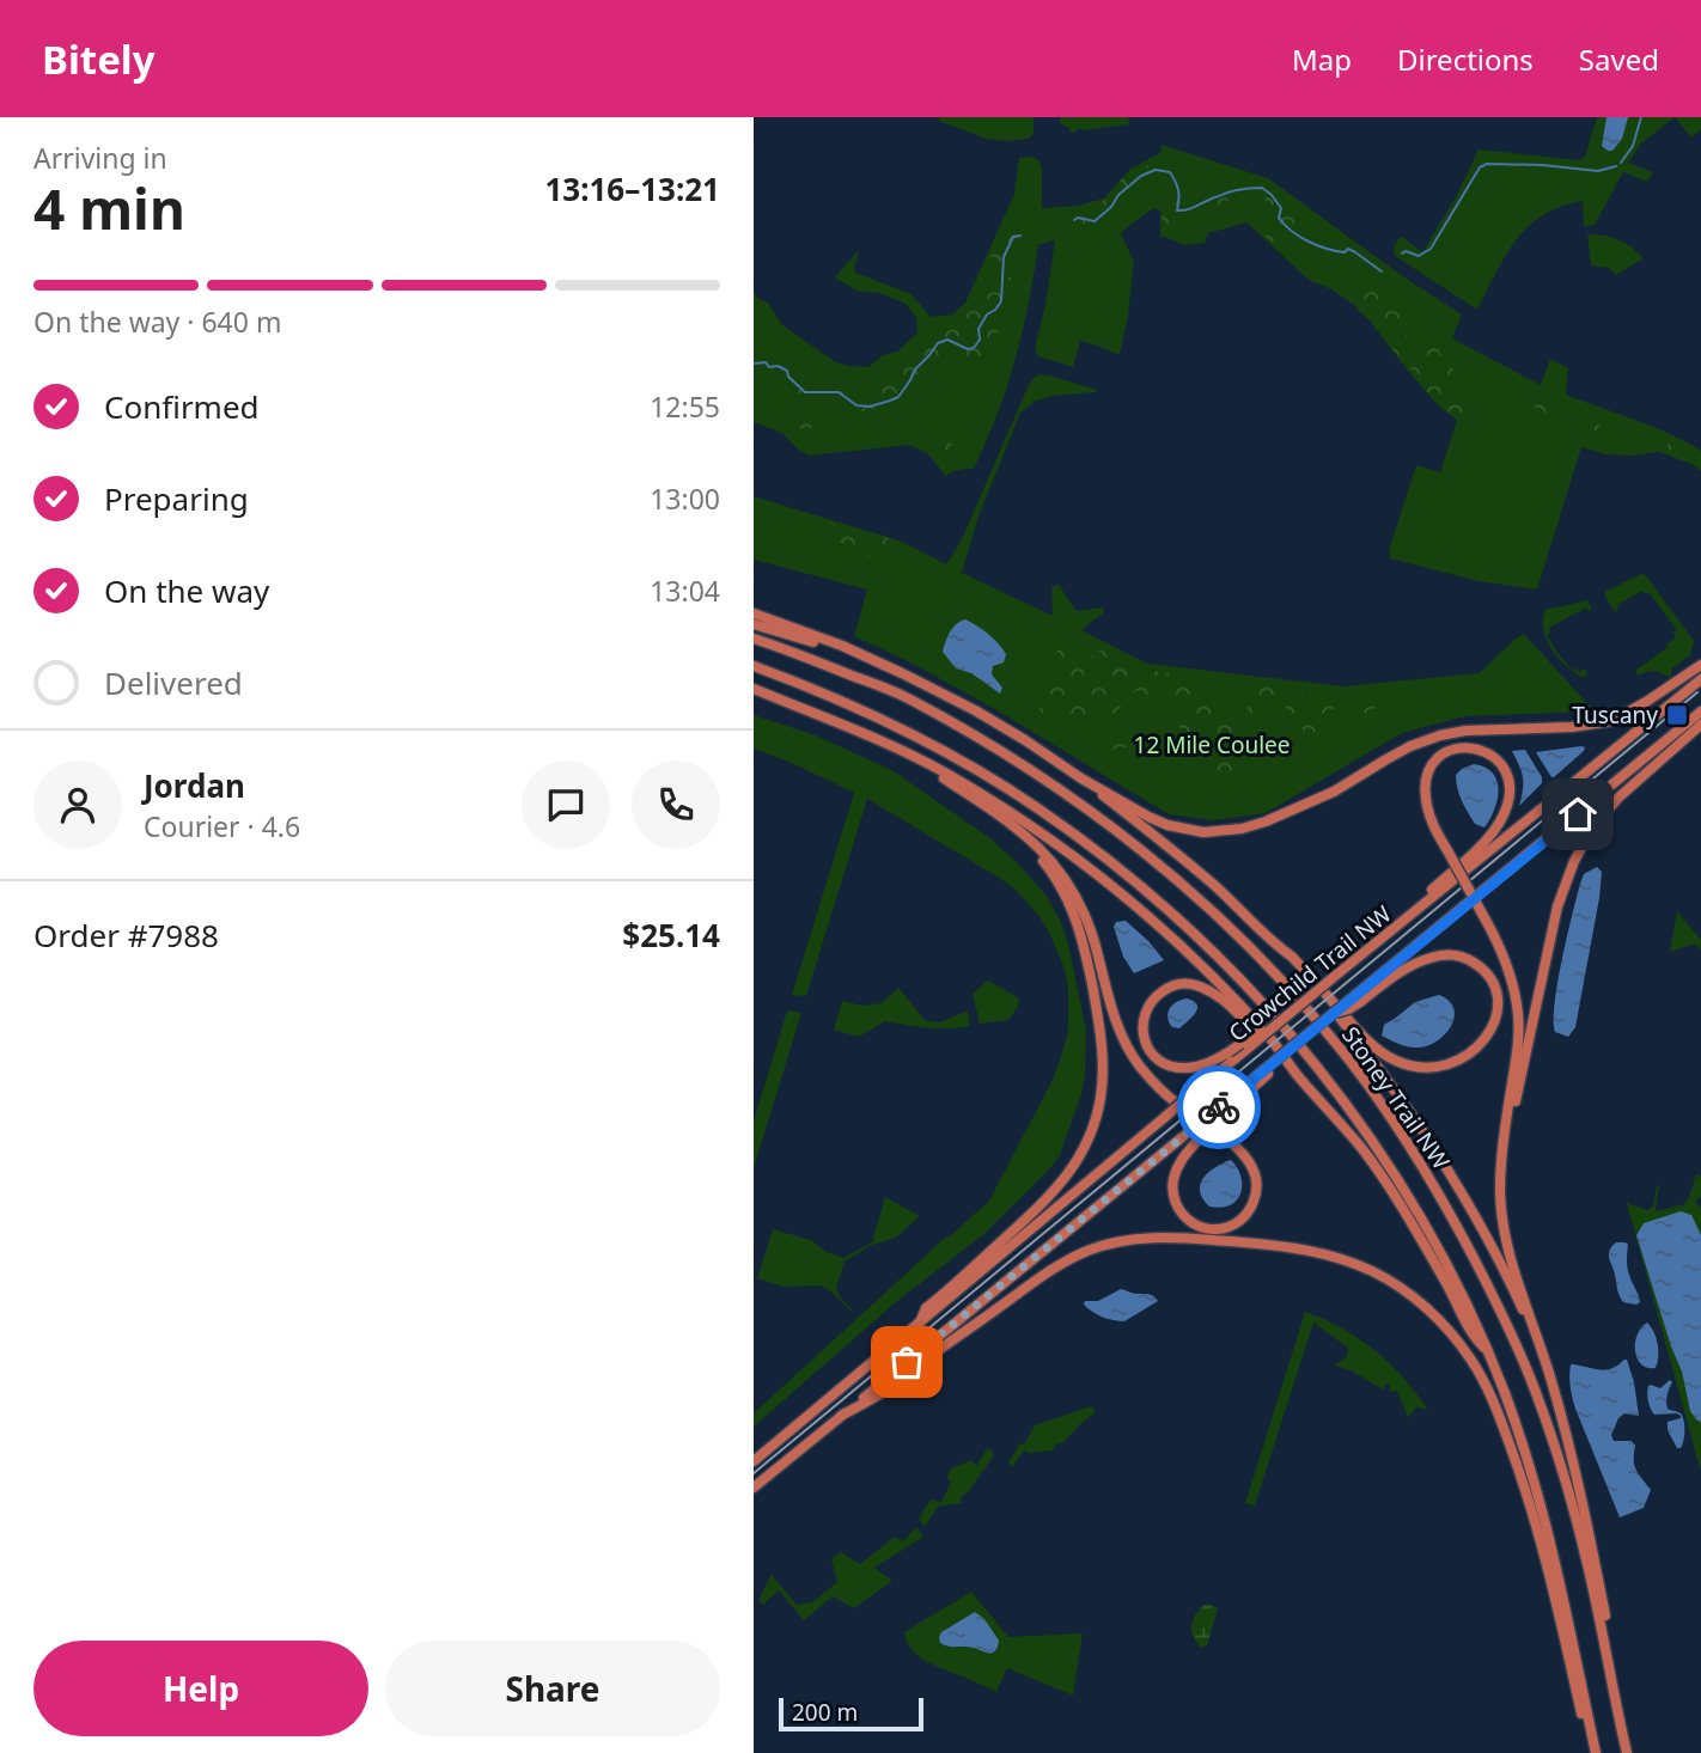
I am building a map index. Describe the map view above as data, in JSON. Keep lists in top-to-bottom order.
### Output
{
  "streets": {
    "highway": ["Crowchild Trail NW", "Stoney Trail NW"]
  },
  "parks": ["12 Mile Coulee"],
  "places": {
    "transit": ["Tuscany"]
  },
  "scale_bar": "200 m",
  "page": {
    "header": "Bitely",
    "nav": ["Map", "Directions", "Saved"],
    "heading": ["4 min", "Arriving in", "13:16–13:21"],
    "panel": [
      "Jordan",
      "Courier · 4.6",
      "Order #7988",
      "$25.14"
    ],
    "bar": "On the way · 640 m",
    "list": [
      ["Confirmed", "12:55"],
      ["Preparing", "13:00"],
      ["On the way", "13:04"],
      "Delivered"
    ],
    "buttons": ["Help", "Share"],
    "scale": "200 m"
  }
}
